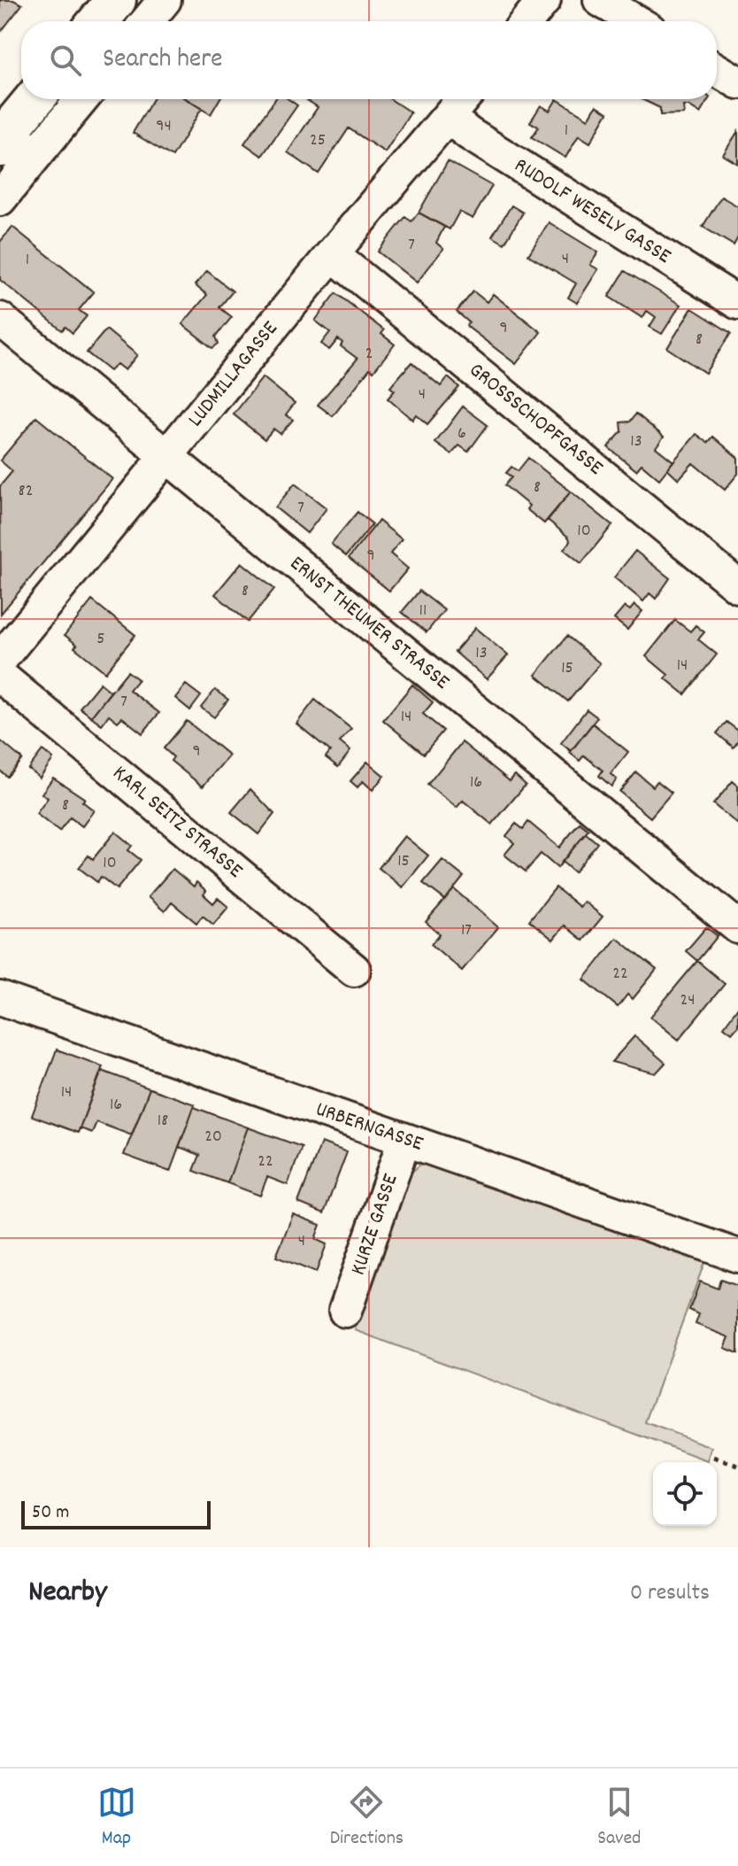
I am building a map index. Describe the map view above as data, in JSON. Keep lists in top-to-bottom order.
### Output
{
  "streets": {
    "street": [
      "RUDOLF WESELY GASSE",
      "LUDMILLAGASSE",
      "GROSSSCHOPFGASSE",
      "ERNST THEUMER STRASSE",
      "KARL SEITZ STRASSE",
      "URBERNGASSE",
      "KURZE GASSE"
    ]
  },
  "crossings": [
    ["RUDOLF WESELY GASSE", "LUDMILLAGASSE"],
    ["LUDMILLAGASSE", "GROSSSCHOPFGASSE"],
    ["LUDMILLAGASSE", "ERNST THEUMER STRASSE"],
    ["URBERNGASSE", "KURZE GASSE"]
  ],
  "house_numbers": [
    "94",
    "1",
    "25",
    "7",
    "4",
    "1",
    "9",
    "8",
    "2",
    "4",
    "6",
    "13",
    "8",
    "82",
    "7",
    "10",
    "9",
    "8",
    "11",
    "5",
    "13",
    "14",
    "15",
    "7",
    "14",
    "9",
    "16",
    "8",
    "15",
    "10",
    "17",
    "22",
    "24",
    "14",
    "16",
    "18",
    "20",
    "22",
    "4"
  ],
  "scale_bar": "50 m",
  "page": {
    "search": "Search here",
    "scale": "50 m",
    "heading": ["Nearby", "0 results"],
    "nav": ["Map", "Directions", "Saved"]
  }
}
